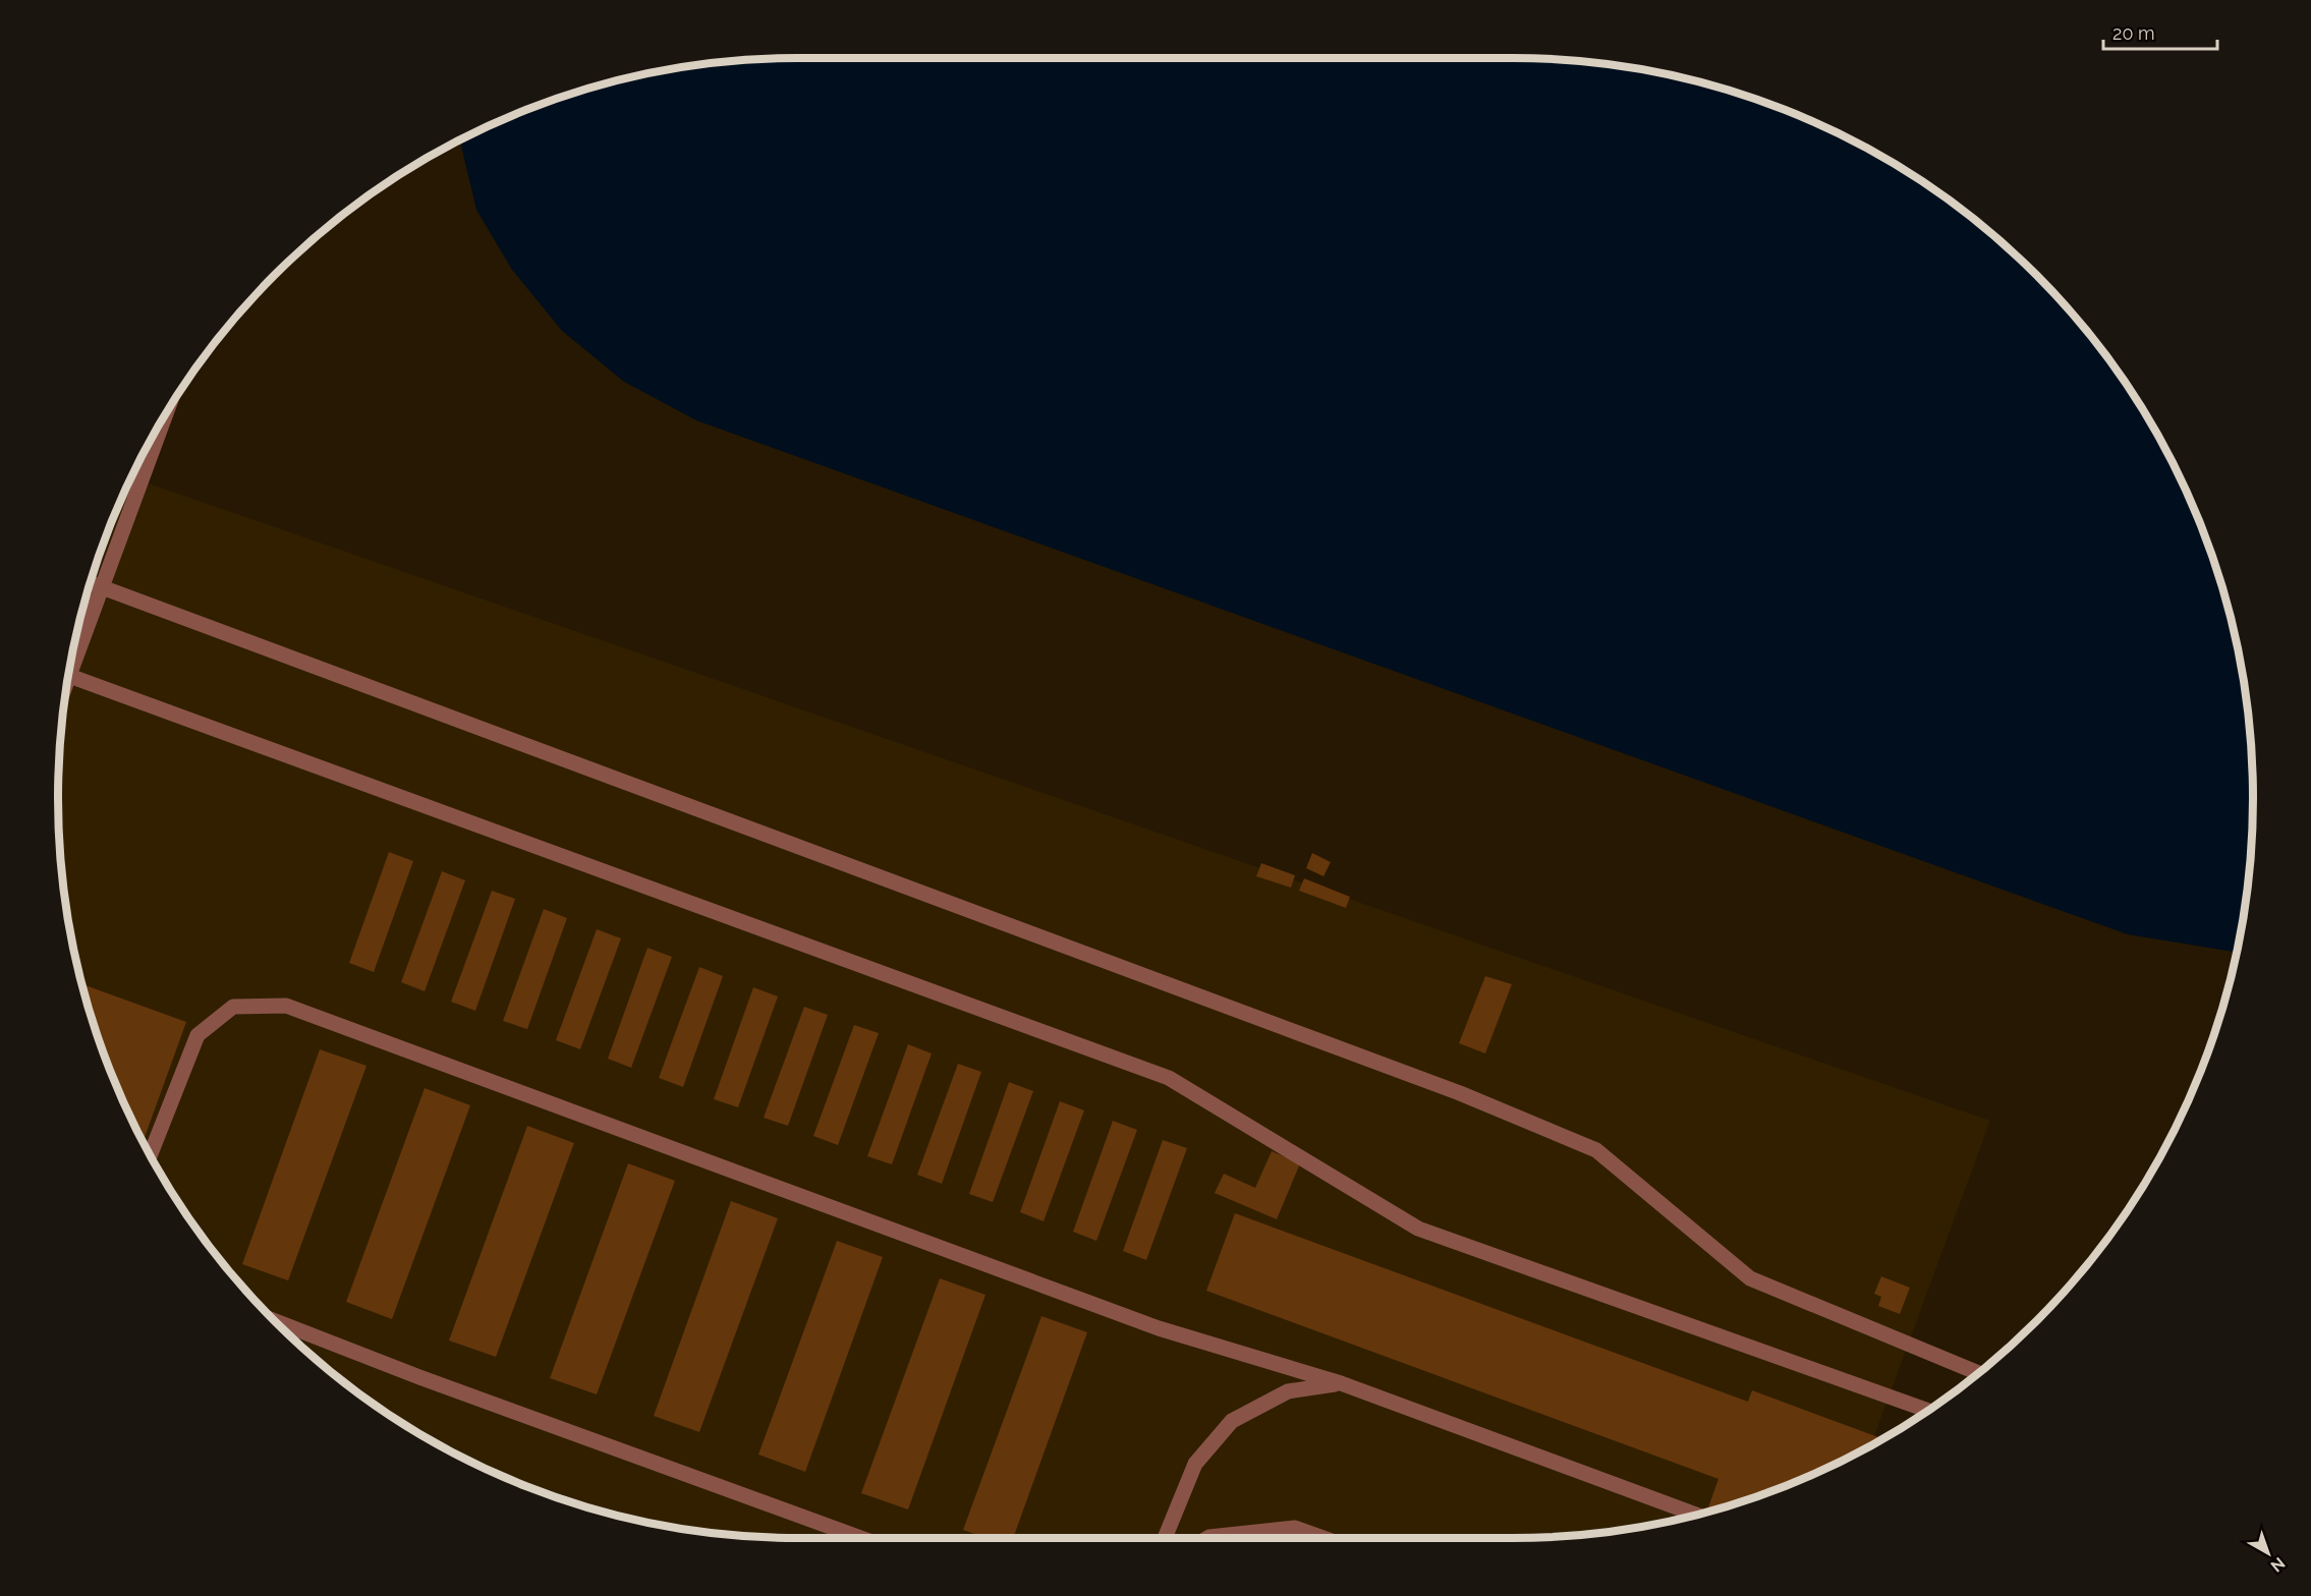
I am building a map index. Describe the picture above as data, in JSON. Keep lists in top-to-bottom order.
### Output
{
  "scale_bar": "20 m",
  "north": "bottom right"
}
